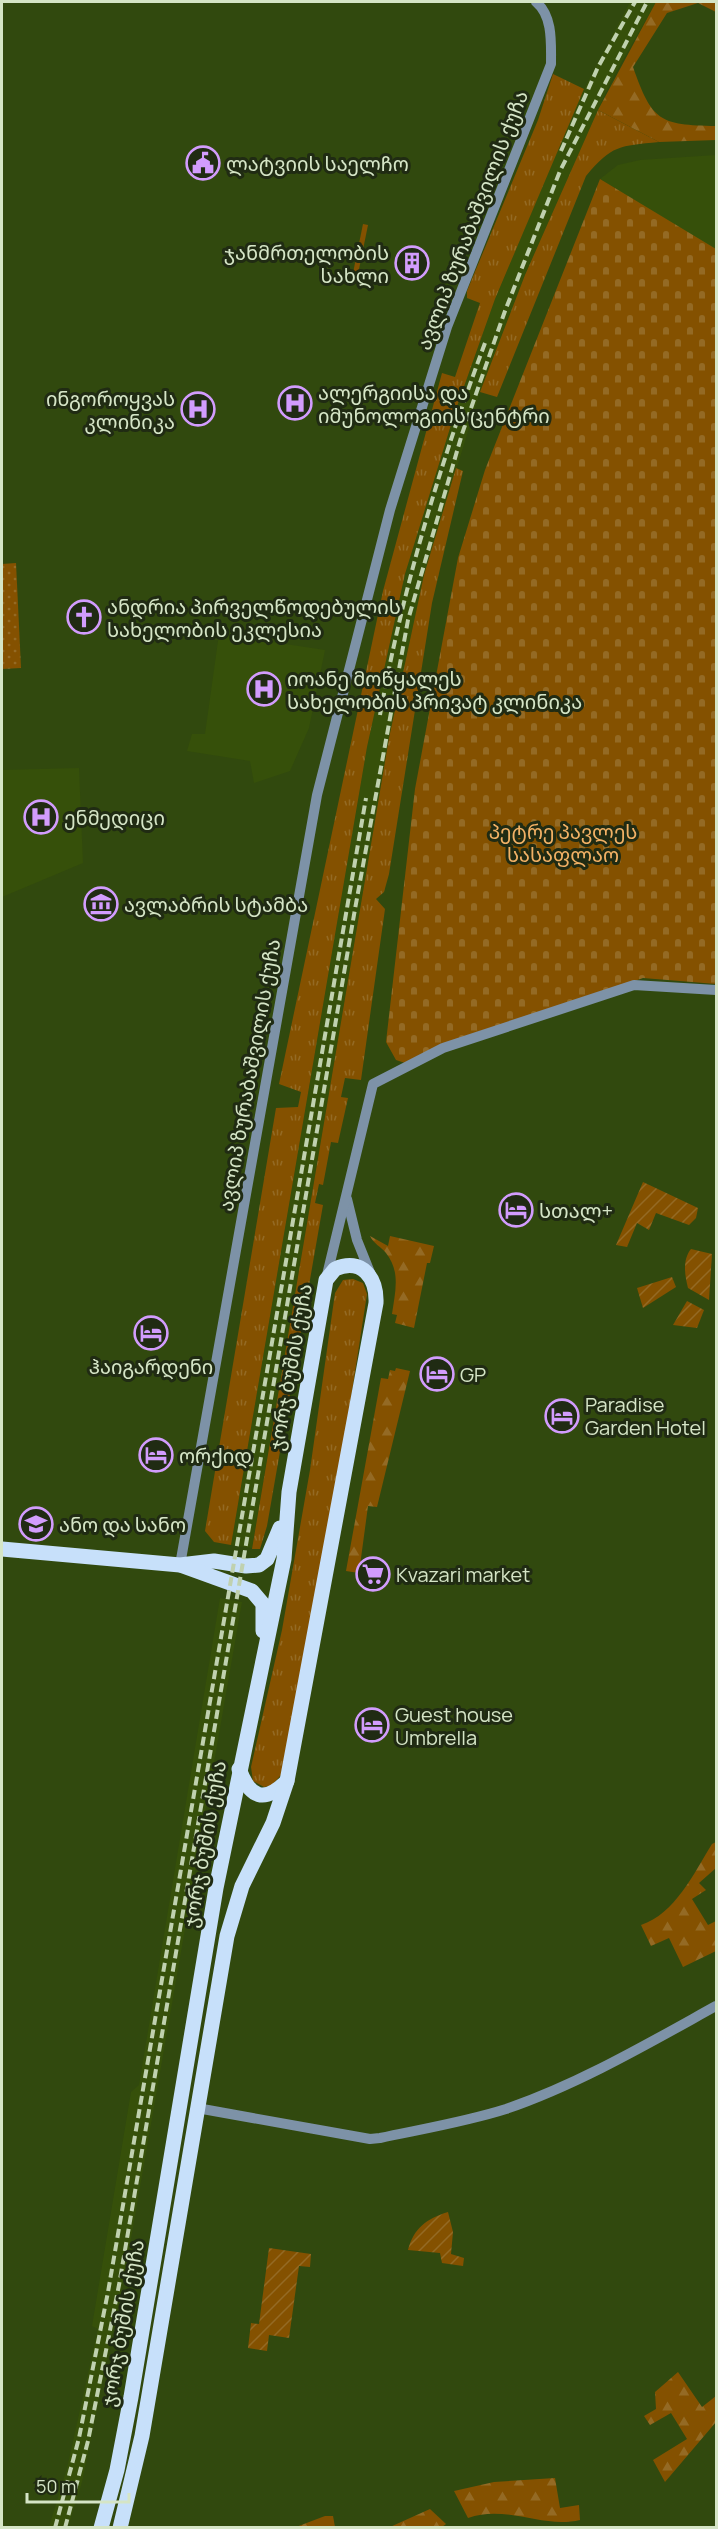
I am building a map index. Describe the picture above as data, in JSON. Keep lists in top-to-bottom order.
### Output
{
  "streets": {
    "main road": ["ჯორჯ ბუშის ქუჩა"],
    "street": ["ავლიპ ზურაბაშვილის ქუჩა"]
  },
  "parks": ["პეტრე პავლეს სასაფლაო"],
  "places": {
    "public building": ["ლატვიის საელჩო"],
    "building": ["ჯანმრთელობის სახლი"],
    "hospital": [
      "ალერგიისა და იმუნოლოგიის ცენტრი",
      "ინგოროყვას კლინიკა",
      "იოანე მოწყალეს სახელობის პრივატ კლინიკა",
      "ენმედიცი"
    ],
    "church": ["ანდრია პირველწოდებულის სახელობის ეკლესია"],
    "museum": ["ავლაბრის სტამბა"],
    "hotel": [
      "სთალ+",
      "ჰაიგარდენი",
      "GP",
      "Paradise Garden Hotel",
      "ორქიდ",
      "Guest house Umbrella"
    ],
    "school or university": ["ანო და სანო"],
    "supermarket": ["Kvazari market"]
  },
  "scale_bar": "50 m"
}
